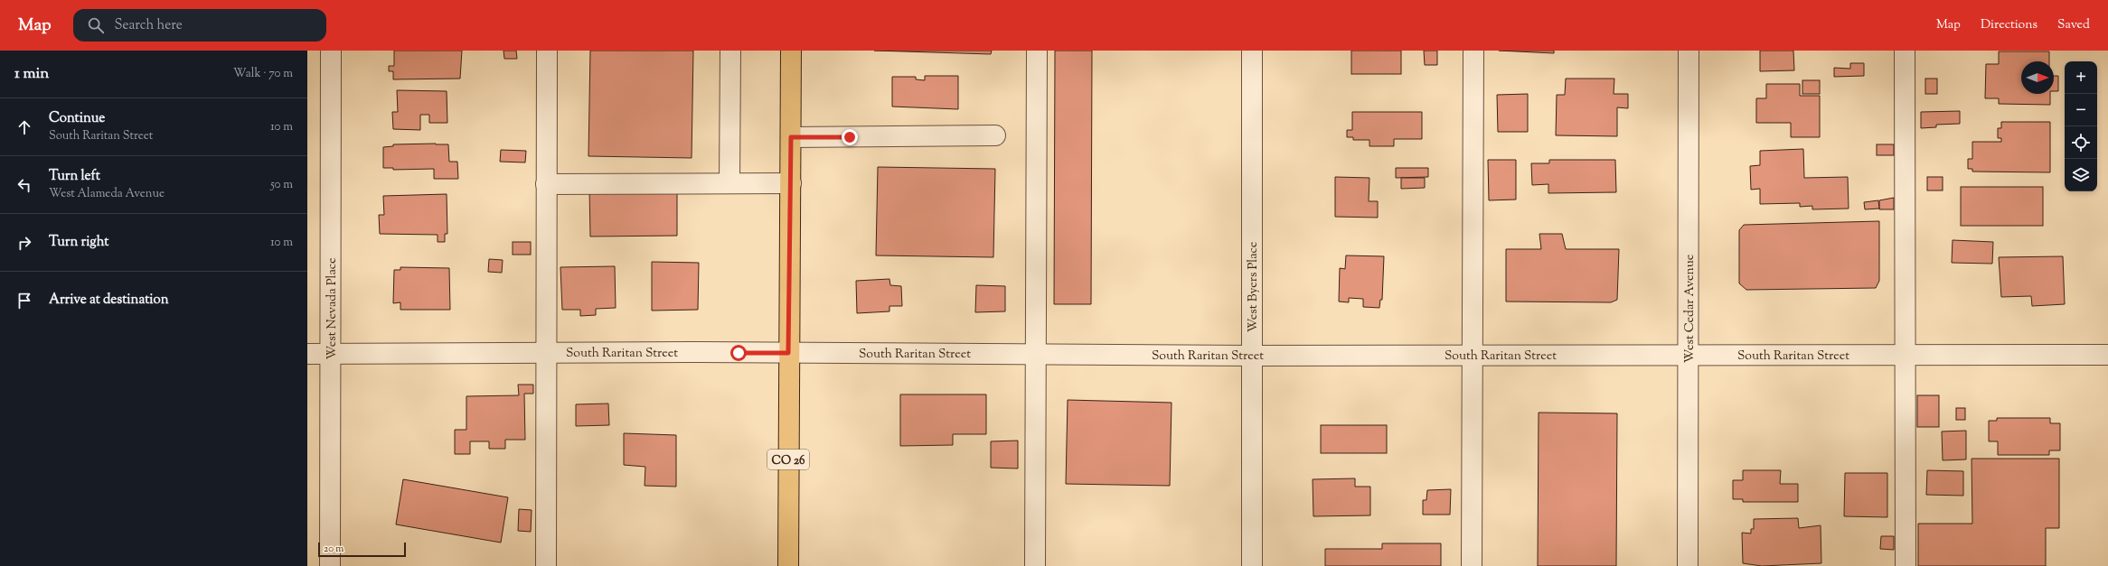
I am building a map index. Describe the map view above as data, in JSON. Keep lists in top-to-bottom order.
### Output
{
  "streets": {
    "main road": ["CO 26"],
    "street": [
      "West Byers Place",
      "West Nevada Place",
      "West Cedar Avenue",
      "South Raritan Street"
    ]
  },
  "crossings": [
    ["West Byers Place", "South Raritan Street"],
    ["West Nevada Place", "South Raritan Street"],
    ["West Cedar Avenue", "South Raritan Street"],
    ["South Raritan Street", "CO 26"]
  ],
  "scale_bar": "20 m",
  "north": "right",
  "page": {
    "header": "Map",
    "search": "Search here",
    "nav": ["Map", "Directions", "Saved"],
    "heading": ["1 min", "Walk · 70 m"],
    "map_buttons": ["+", "−"],
    "list": [
      ["Continue", "South Raritan Street", "10 m"],
      ["Turn left", "West Alameda Avenue", "50 m"],
      ["Turn right", "10 m"],
      "Arrive at destination"
    ],
    "scale": "20 m"
  }
}
